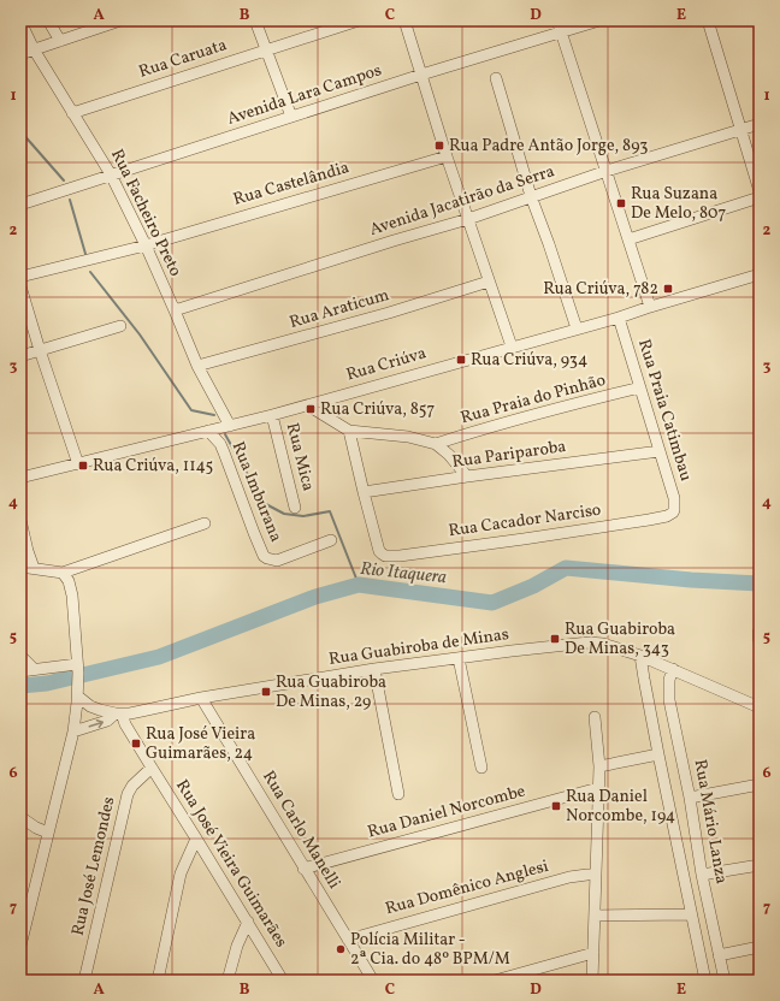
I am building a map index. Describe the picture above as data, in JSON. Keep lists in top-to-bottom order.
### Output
{
  "streets": {
    "street": [
      "Rua Caruata",
      "Avenida Lara Campos",
      "Rua Castelândia",
      "Avenida Jacatirão da Serra",
      "Rua Facheiro Preto",
      "Rua Araticum",
      "Rua Criúva",
      "Rua Praia do Pinhão",
      "Rua Praia Catimbau",
      "Rua Pariparoba",
      "Rua Mica",
      "Rua Imburana",
      "Rua Cacador Narciso",
      "Rua Guabiroba de Minas",
      "Rua Daniel Norcombe",
      "Rua Mário Lanza",
      "Rua Carlo Manelli",
      "Rua José Vieira Guimarães",
      "Rua José Lemondes",
      "Rua Domênico Anglesi"
    ]
  },
  "crossings": [
    ["Rua Caruata", "Rua Facheiro Preto"],
    ["Avenida Lara Campos", "Rua Facheiro Preto"],
    ["Rua Castelândia", "Rua Facheiro Preto"],
    ["Avenida Jacatirão da Serra", "Rua Facheiro Preto"],
    ["Rua Facheiro Preto", "Rua Araticum"],
    ["Rua Facheiro Preto", "Rua Criúva"],
    ["Rua Criúva", "Rua Praia Catimbau"],
    ["Rua Criúva", "Rua Mica"],
    ["Rua Criúva", "Rua Imburana"],
    ["Rua Praia do Pinhão", "Rua Praia Catimbau"],
    ["Rua Praia Catimbau", "Rua Pariparoba"],
    ["Rua Praia Catimbau", "Rua Cacador Narciso"],
    ["Rua Pariparoba", "Rua Cacador Narciso"],
    ["Rua Guabiroba de Minas", "Rua Mário Lanza"],
    ["Rua Guabiroba de Minas", "Rua Carlo Manelli"],
    ["Rua Guabiroba de Minas", "Rua José Vieira Guimarães"],
    ["Rua Daniel Norcombe", "Rua Carlo Manelli"],
    ["Rua Carlo Manelli", "Rua Domênico Anglesi"],
    ["Rua José Vieira Guimarães", "Rua José Lemondes"]
  ],
  "water": ["Rio Itaquera"],
  "places": {
    "transit": [
      "Rua Padre Antão Jorge, 893",
      "Rua Suzana De Melo, 807",
      "Rua Criúva, 782",
      "Rua Criúva, 934",
      "Rua Criúva, 857",
      "Rua Criúva, 1145",
      "Rua Guabiroba De Minas, 343",
      "Rua Guabiroba De Minas, 29",
      "Rua José Vieira Guimarães, 24",
      "Rua Daniel Norcombe, 194"
    ],
    "other": ["Polícia Militar - 2ª Cia. do 48º BPM/M"]
  },
  "grid": {
    "columns": [
      "A",
      "B",
      "C",
      "D",
      "E"
    ],
    "rows": [
      "1",
      "2",
      "3",
      "4",
      "5",
      "6",
      "7"
    ]
  }
}
